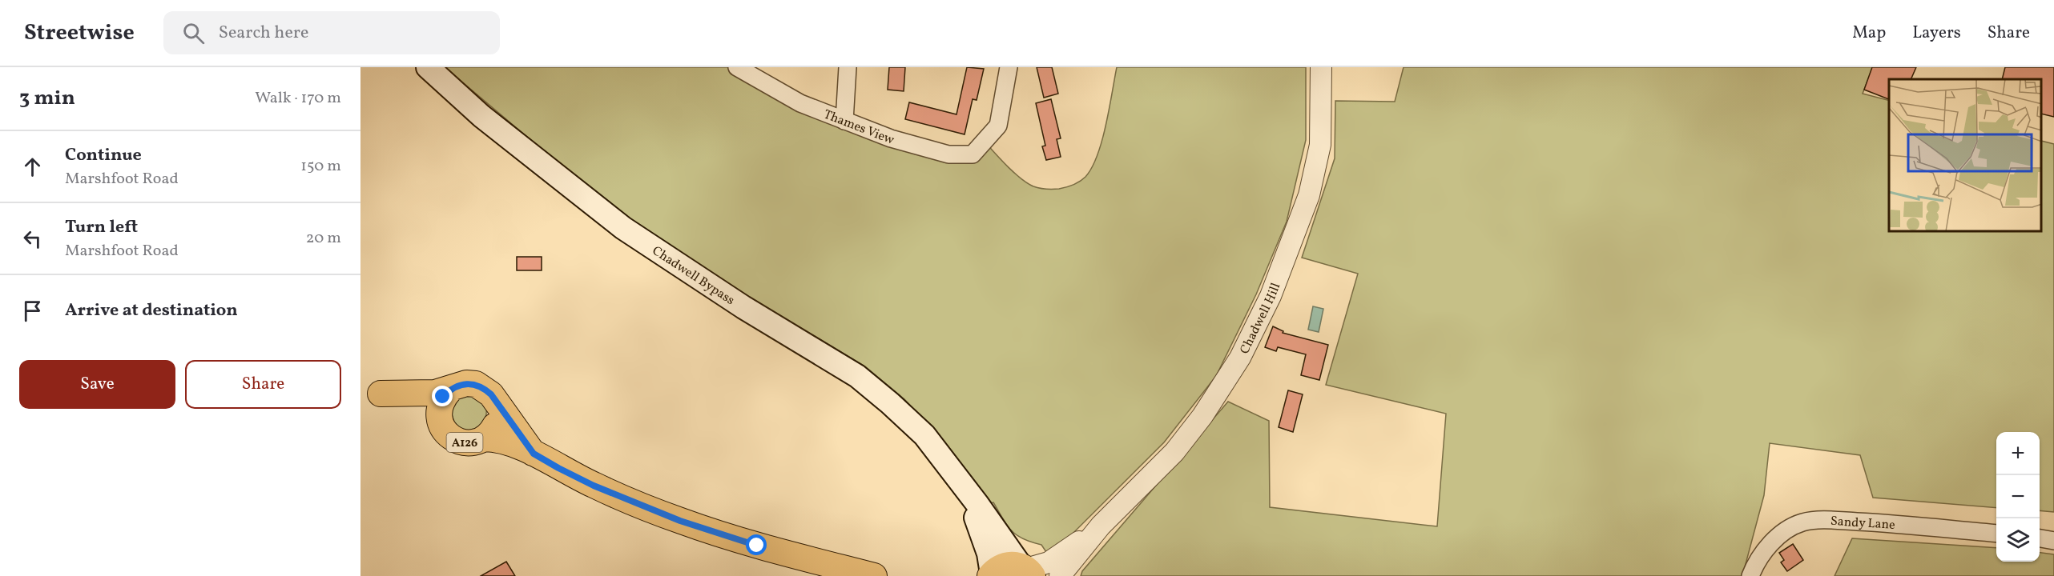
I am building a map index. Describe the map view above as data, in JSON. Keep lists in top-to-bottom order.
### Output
{
  "streets": {
    "main road": ["Chadwell Bypass", "A126"],
    "street": ["Thames View", "Chadwell Hill", "Sandy Lane"]
  },
  "crossings": [
    ["Chadwell Bypass", "Chadwell Hill"]
  ],
  "page": {
    "header": "Streetwise",
    "search": "Search here",
    "nav": ["Map", "Layers", "Share"],
    "heading": ["3 min", "Walk · 170 m"],
    "list": [
      ["Continue", "Marshfoot Road", "150 m"],
      ["Turn left", "Marshfoot Road", "20 m"],
      "Arrive at destination"
    ],
    "buttons": ["Save", "Share"],
    "map_buttons": ["+", "−"]
  }
}
